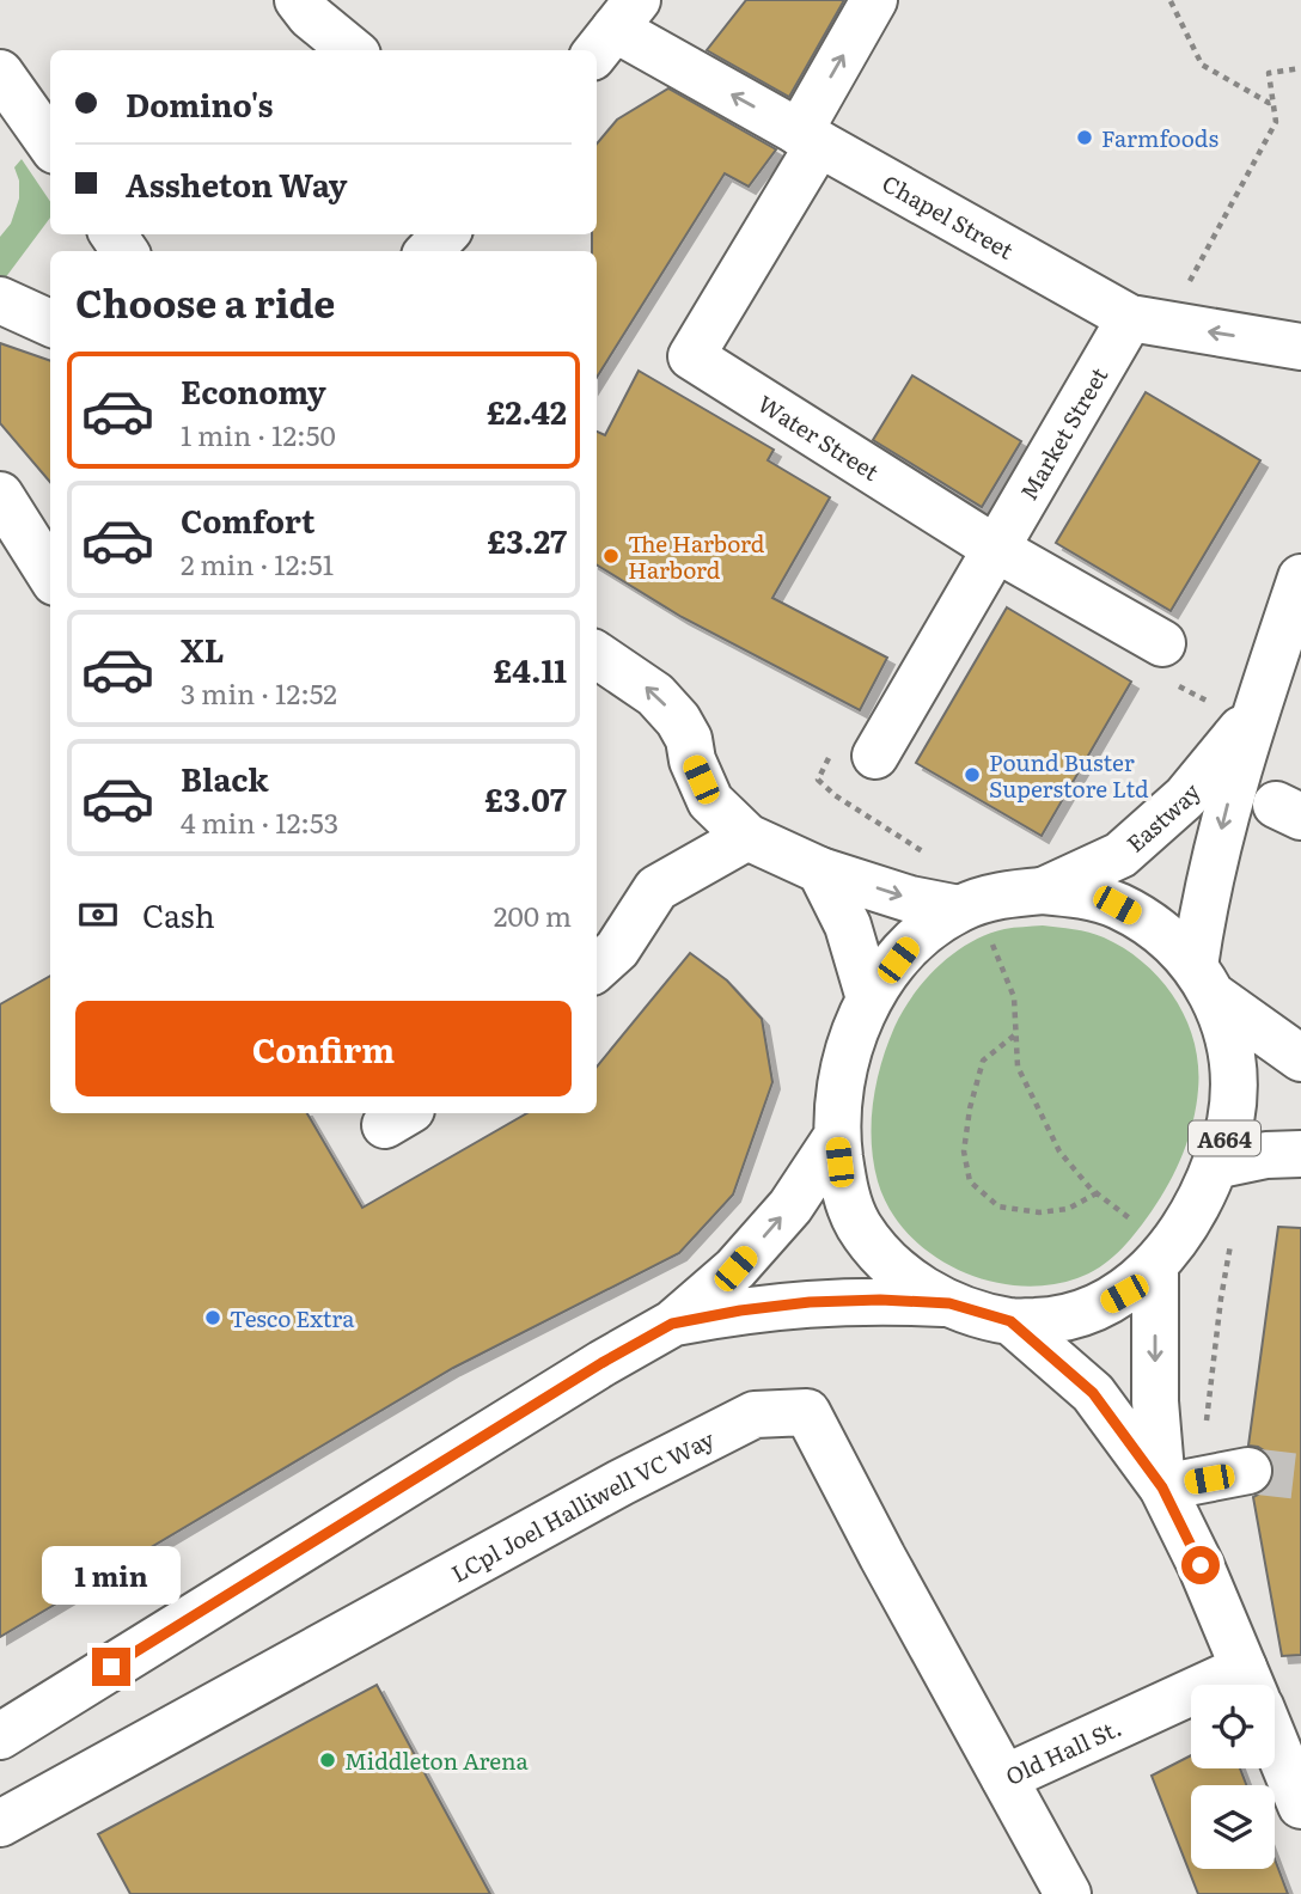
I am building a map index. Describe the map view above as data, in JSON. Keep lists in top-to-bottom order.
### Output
{
  "streets": {
    "main road": [
      "Chapel Street",
      "Market Street",
      "Water Street",
      "Eastway",
      "A664",
      "LCpl Joel Halliwell VC Way",
      "Old Hall St."
    ]
  },
  "crossings": [
    ["Chapel Street", "Market Street"],
    ["Chapel Street", "Water Street"],
    ["Market Street", "Water Street"],
    ["Eastway", "A664"],
    ["LCpl Joel Halliwell VC Way", "Old Hall St."]
  ],
  "one_way": ["Chapel Street", "Eastway"],
  "places": [
    "Farmfoods",
    "The Harbord Harbord",
    "Pound Buster Superstore Ltd",
    "Tesco Extra",
    "Middleton Arena"
  ],
  "page": {
    "banner": ["Domino's", "Assheton Way"],
    "heading": "Choose a ride",
    "list": [
      {
        "name": "Economy",
        "note": "1 min · 12:50",
        "value": "£2.42"
      },
      {
        "name": "Comfort",
        "note": "2 min · 12:51",
        "value": "£3.27"
      },
      {
        "name": "XL",
        "note": "3 min · 12:52",
        "value": "£4.11"
      },
      {
        "name": "Black",
        "note": "4 min · 12:53",
        "value": "£3.07"
      }
    ],
    "pay": ["Cash", "200 m"],
    "buttons": "Confirm",
    "bubble": "1 min"
  }
}
